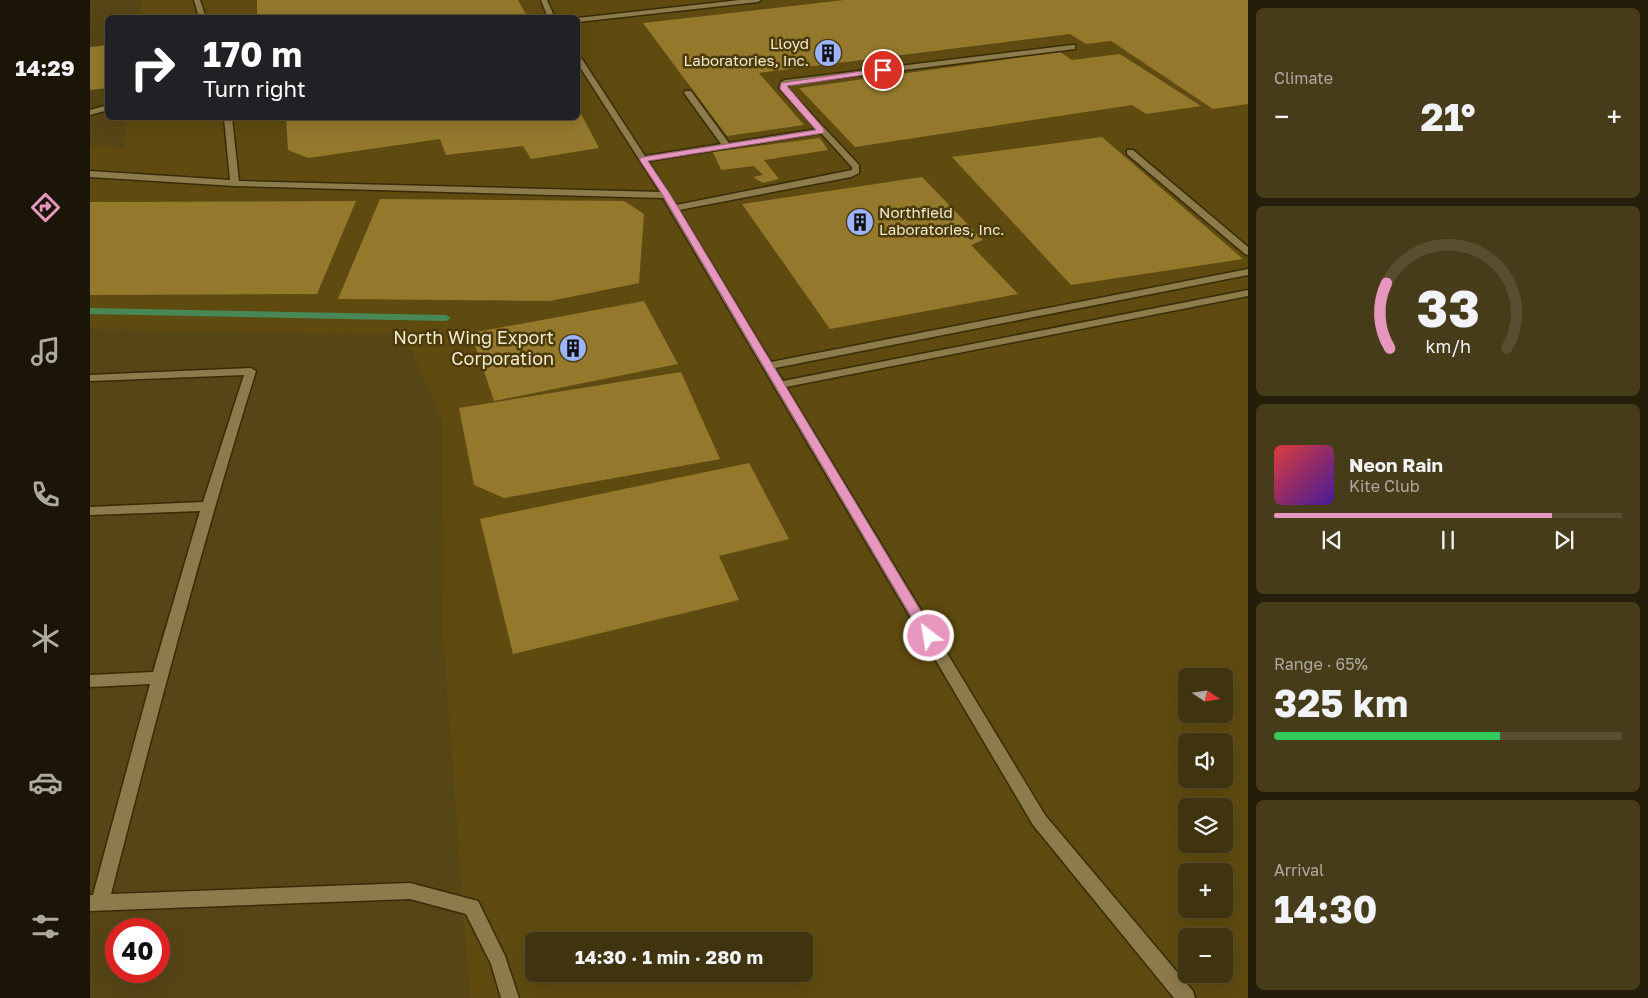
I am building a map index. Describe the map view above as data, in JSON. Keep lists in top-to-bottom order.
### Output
{
  "places": {
    "building": ["Lloyd Laboratories, Inc.", "Northfield Laboratories, Inc.", "North Wing Export Corporation"]
  },
  "north": "right",
  "page": {
    "tabs": "14:29",
    "tile": [
      "Climate",
      ["Range · 65%", "325 km"],
      ["Arrival", "14:30"]
    ],
    "turn": ["170 m", "Turn right"],
    "heat": ["−", "21°", "+"],
    "song": ["Neon Rain", "Kite Club"],
    "map_buttons": ["+", "−"],
    "limit": "40",
    "trip": "14:30 · 1 min · 280 m",
    "gauge": ["33", "km/h"]
  }
}
